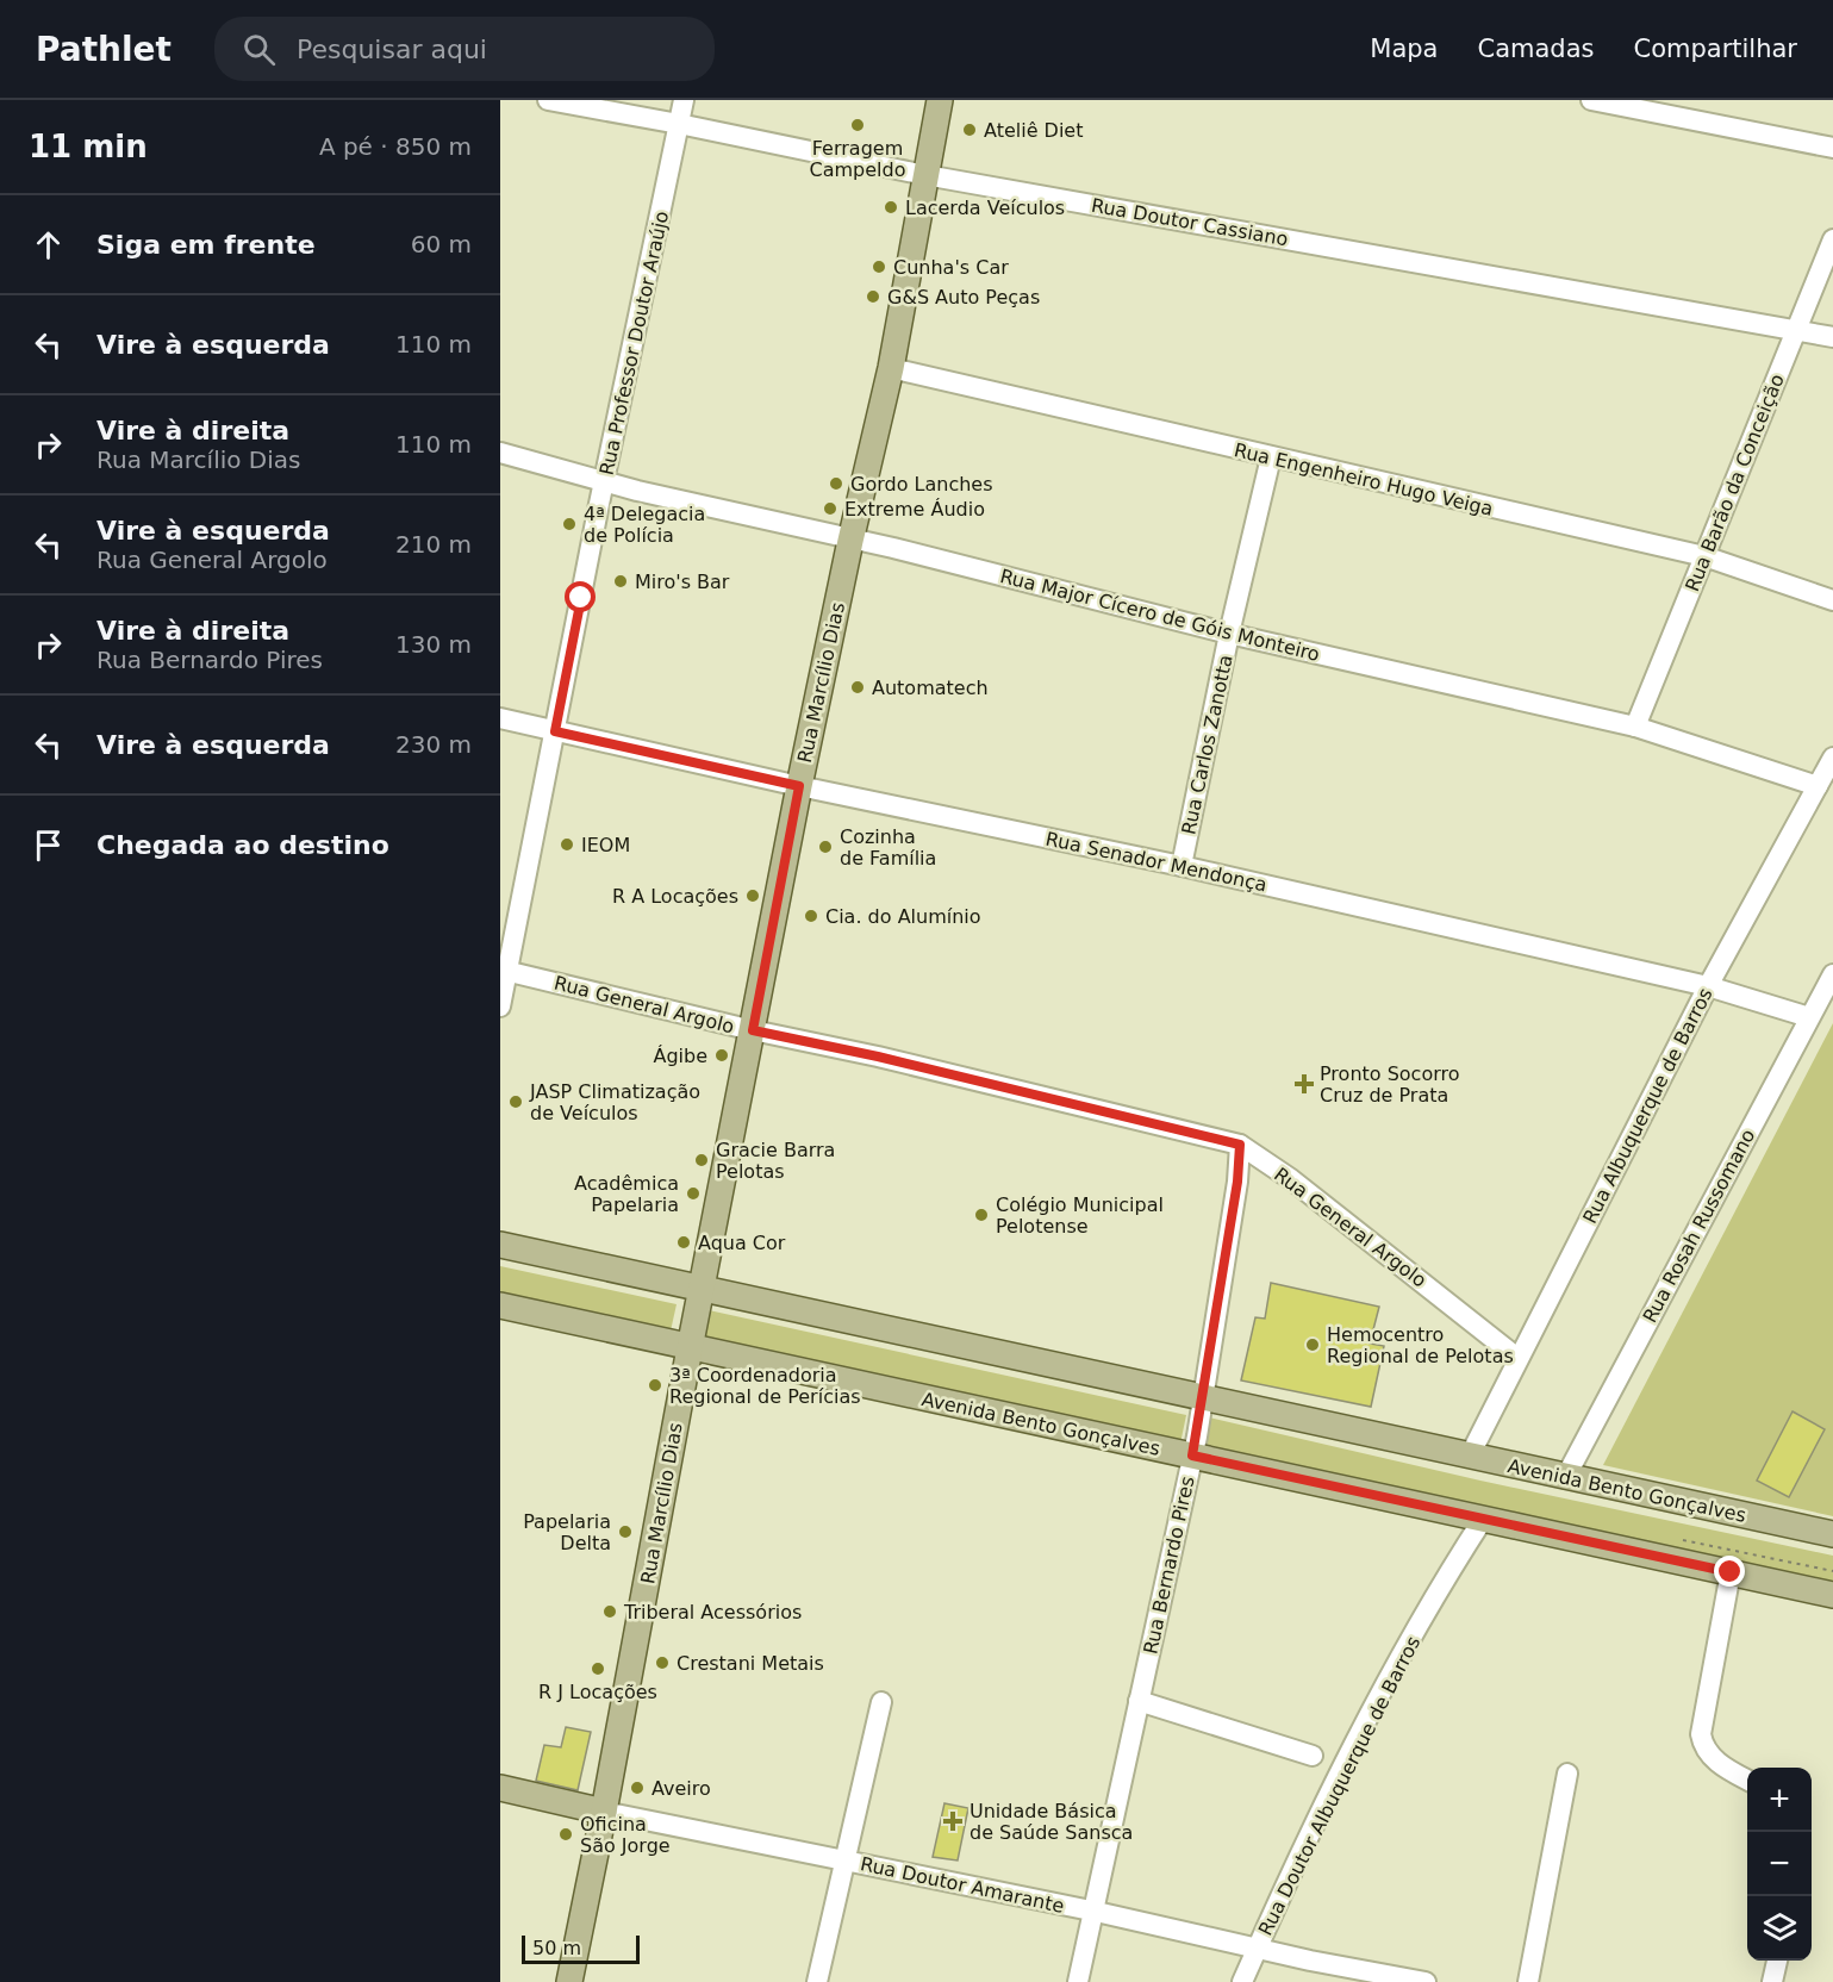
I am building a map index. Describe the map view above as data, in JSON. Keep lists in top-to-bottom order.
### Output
{
  "streets": {
    "main road": ["Rua Marcílio Dias", "Avenida Bento Gonçalves", "Rua Doutor Amarante"],
    "street": [
      "Rua Doutor Cassiano",
      "Rua Professor Doutor Araújo",
      "Rua Engenheiro Hugo Veiga",
      "Rua Barão da Conceição",
      "Rua Major Cícero de Góis Monteiro",
      "Rua Carlos Zanotta",
      "Rua Senador Mendonça",
      "Rua General Argolo",
      "Rua Albuquerque de Barros",
      "Rua Rosah Russomano",
      "Rua Bernardo Pires",
      "Rua Doutor Albuquerque de Barros"
    ]
  },
  "crossings": [
    ["Rua Doutor Cassiano", "Rua Professor Doutor Araújo"],
    ["Rua Doutor Cassiano", "Rua Barão da Conceição"],
    ["Rua Doutor Cassiano", "Rua Marcílio Dias"],
    ["Rua Professor Doutor Araújo", "Rua Major Cícero de Góis Monteiro"],
    ["Rua Professor Doutor Araújo", "Rua Senador Mendonça"],
    ["Rua Professor Doutor Araújo", "Rua General Argolo"],
    ["Rua Engenheiro Hugo Veiga", "Rua Barão da Conceição"],
    ["Rua Engenheiro Hugo Veiga", "Rua Marcílio Dias"],
    ["Rua Engenheiro Hugo Veiga", "Rua Carlos Zanotta"],
    ["Rua Barão da Conceição", "Rua Major Cícero de Góis Monteiro"],
    ["Rua Major Cícero de Góis Monteiro", "Rua Marcílio Dias"],
    ["Rua Major Cícero de Góis Monteiro", "Rua Carlos Zanotta"],
    ["Rua Major Cícero de Góis Monteiro", "Rua Albuquerque de Barros"],
    ["Rua Marcílio Dias", "Rua Senador Mendonça"],
    ["Rua Marcílio Dias", "Rua General Argolo"],
    ["Rua Marcílio Dias", "Avenida Bento Gonçalves"],
    ["Rua Marcílio Dias", "Rua Doutor Amarante"],
    ["Rua Carlos Zanotta", "Rua Senador Mendonça"],
    ["Rua Senador Mendonça", "Rua Albuquerque de Barros"],
    ["Rua Senador Mendonça", "Rua Rosah Russomano"],
    ["Rua General Argolo", "Rua Albuquerque de Barros"],
    ["Rua General Argolo", "Rua Bernardo Pires"],
    ["Rua Albuquerque de Barros", "Avenida Bento Gonçalves"],
    ["Rua Rosah Russomano", "Avenida Bento Gonçalves"],
    ["Avenida Bento Gonçalves", "Rua Bernardo Pires"],
    ["Avenida Bento Gonçalves", "Rua Doutor Albuquerque de Barros"],
    ["Rua Bernardo Pires", "Rua Doutor Amarante"],
    ["Rua Doutor Albuquerque de Barros", "Rua Doutor Amarante"]
  ],
  "places": {
    "other": [
      "Ferragem Campeldo",
      "Ateliê Diet",
      "Lacerda Veículos",
      "Cunha's Car",
      "G&S Auto Peças",
      "Gordo Lanches",
      "Extreme Áudio",
      "4ª Delegacia de Polícia",
      "Miro's Bar",
      "Automatech",
      "IEOM",
      "Cozinha de Família",
      "R A Locações",
      "Cia. do Alumínio",
      "Ágibe",
      "JASP Climatização de Veículos",
      "Gracie Barra Pelotas",
      "Acadêmica Papelaria",
      "Colégio Municipal Pelotense",
      "Aqua Cor",
      "Hemocentro Regional de Pelotas",
      "3ª Coordenadoria Regional de Perícias",
      "Papelaria Delta",
      "Triberal Acessórios",
      "Crestani Metais",
      "R J Locações",
      "Aveiro",
      "Oficina São Jorge"
    ],
    "health": ["Pronto Socorro Cruz de Prata", "Unidade Básica de Saúde Sansca"]
  },
  "scale_bar": "50 m",
  "page": {
    "header": "Pathlet",
    "search": "Pesquisar aqui",
    "nav": ["Mapa", "Camadas", "Compartilhar"],
    "heading": ["11 min", "A pé · 850 m"],
    "list": [
      ["Siga em frente", "60 m"],
      ["Vire à esquerda", "110 m"],
      ["Vire à direita", "Rua Marcílio Dias", "110 m"],
      ["Vire à esquerda", "Rua General Argolo", "210 m"],
      ["Vire à direita", "Rua Bernardo Pires", "130 m"],
      ["Vire à esquerda", "230 m"],
      "Chegada ao destino"
    ],
    "map_buttons": ["+", "−"],
    "scale": "50 m"
  }
}
